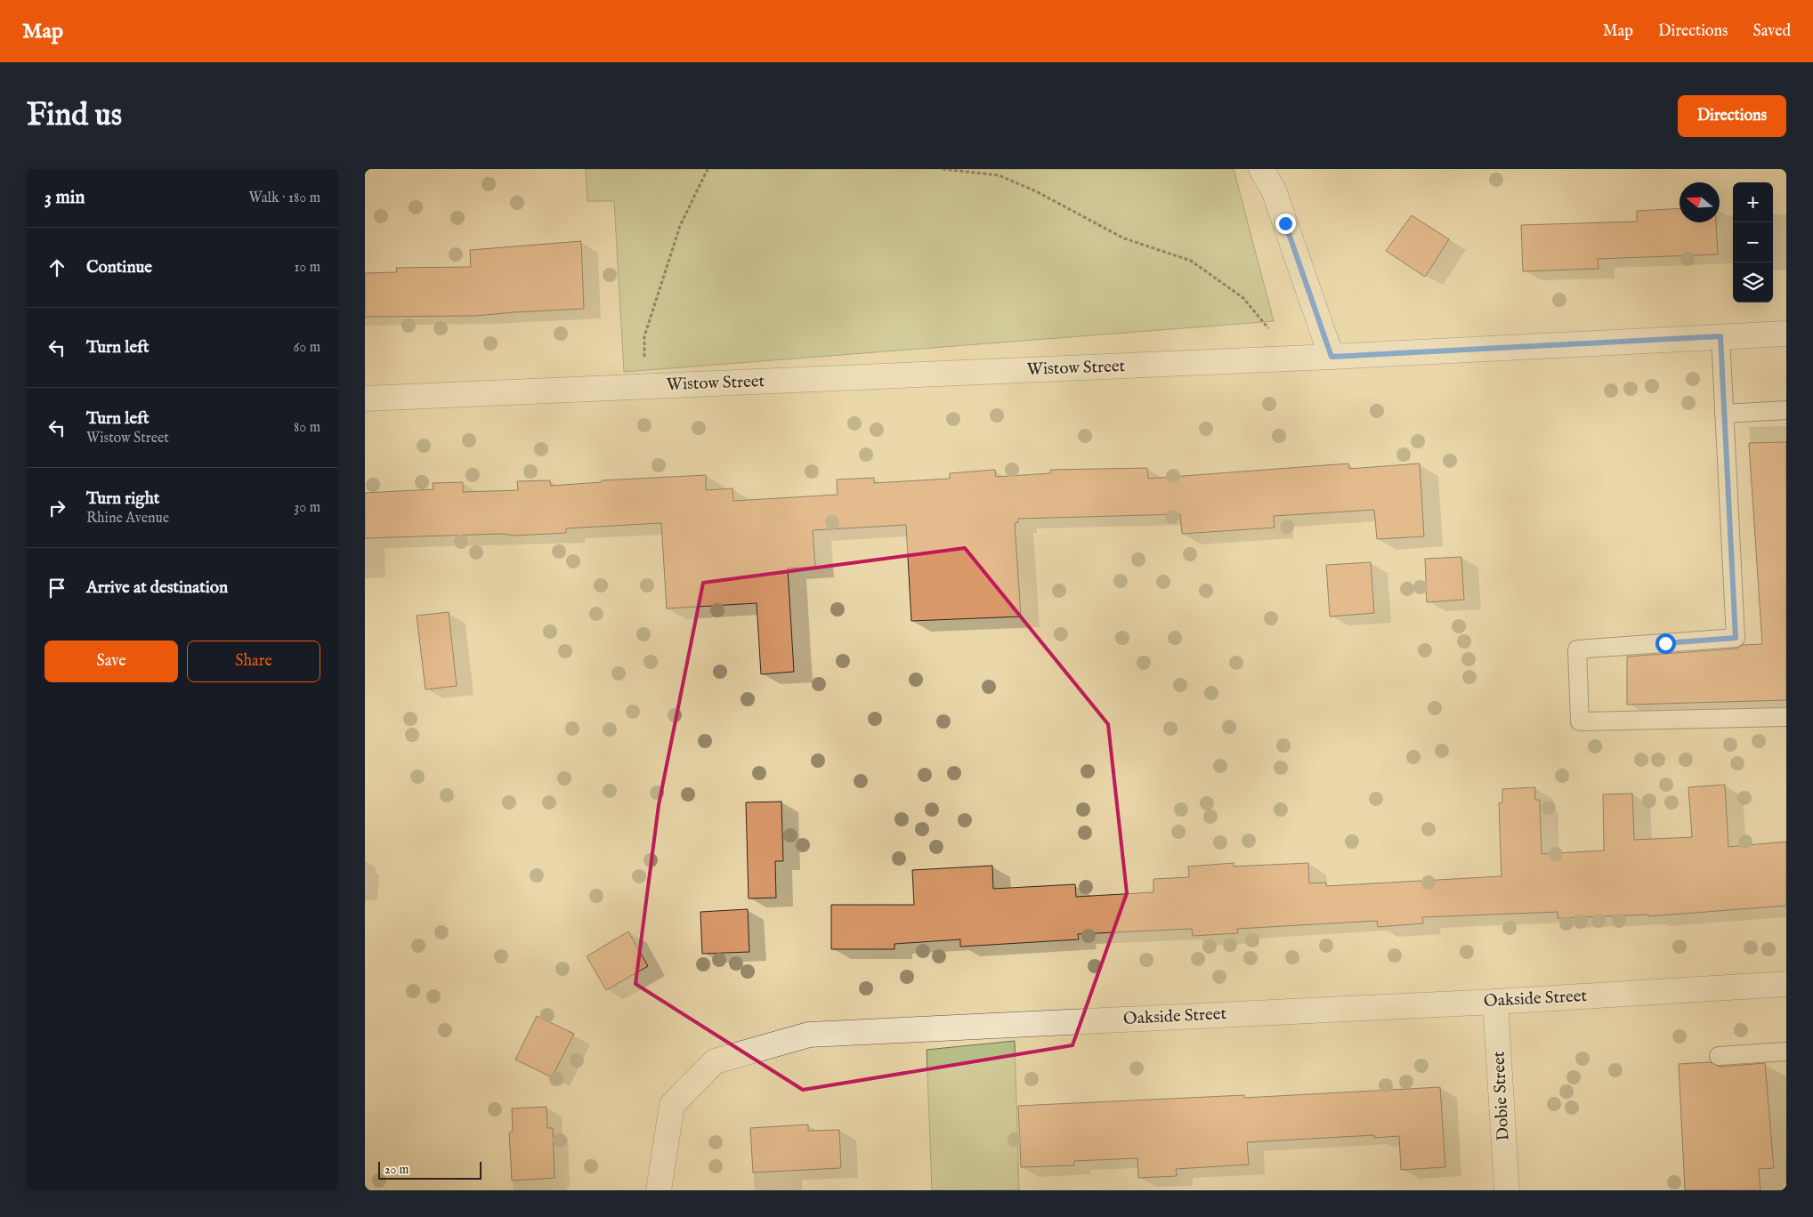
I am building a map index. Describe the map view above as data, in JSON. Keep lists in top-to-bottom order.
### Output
{
  "streets": {
    "street": ["Wistow Street", "Oakside Street", "Dobie Street"]
  },
  "crossings": [
    ["Oakside Street", "Dobie Street"]
  ],
  "scale_bar": "20 m",
  "north": "left",
  "page": {
    "header": "Map",
    "nav": ["Map", "Directions", "Saved"],
    "buttons": [
      "Directions",
      ["Save", "Share"]
    ],
    "title": "Find us",
    "heading": ["3 min", "Walk · 180 m"],
    "map_buttons": ["+", "−"],
    "list": [
      ["Continue", "10 m"],
      ["Turn left", "60 m"],
      ["Turn left", "Wistow Street", "80 m"],
      ["Turn right", "Rhine Avenue", "30 m"],
      "Arrive at destination"
    ],
    "scale": "20 m"
  }
}
